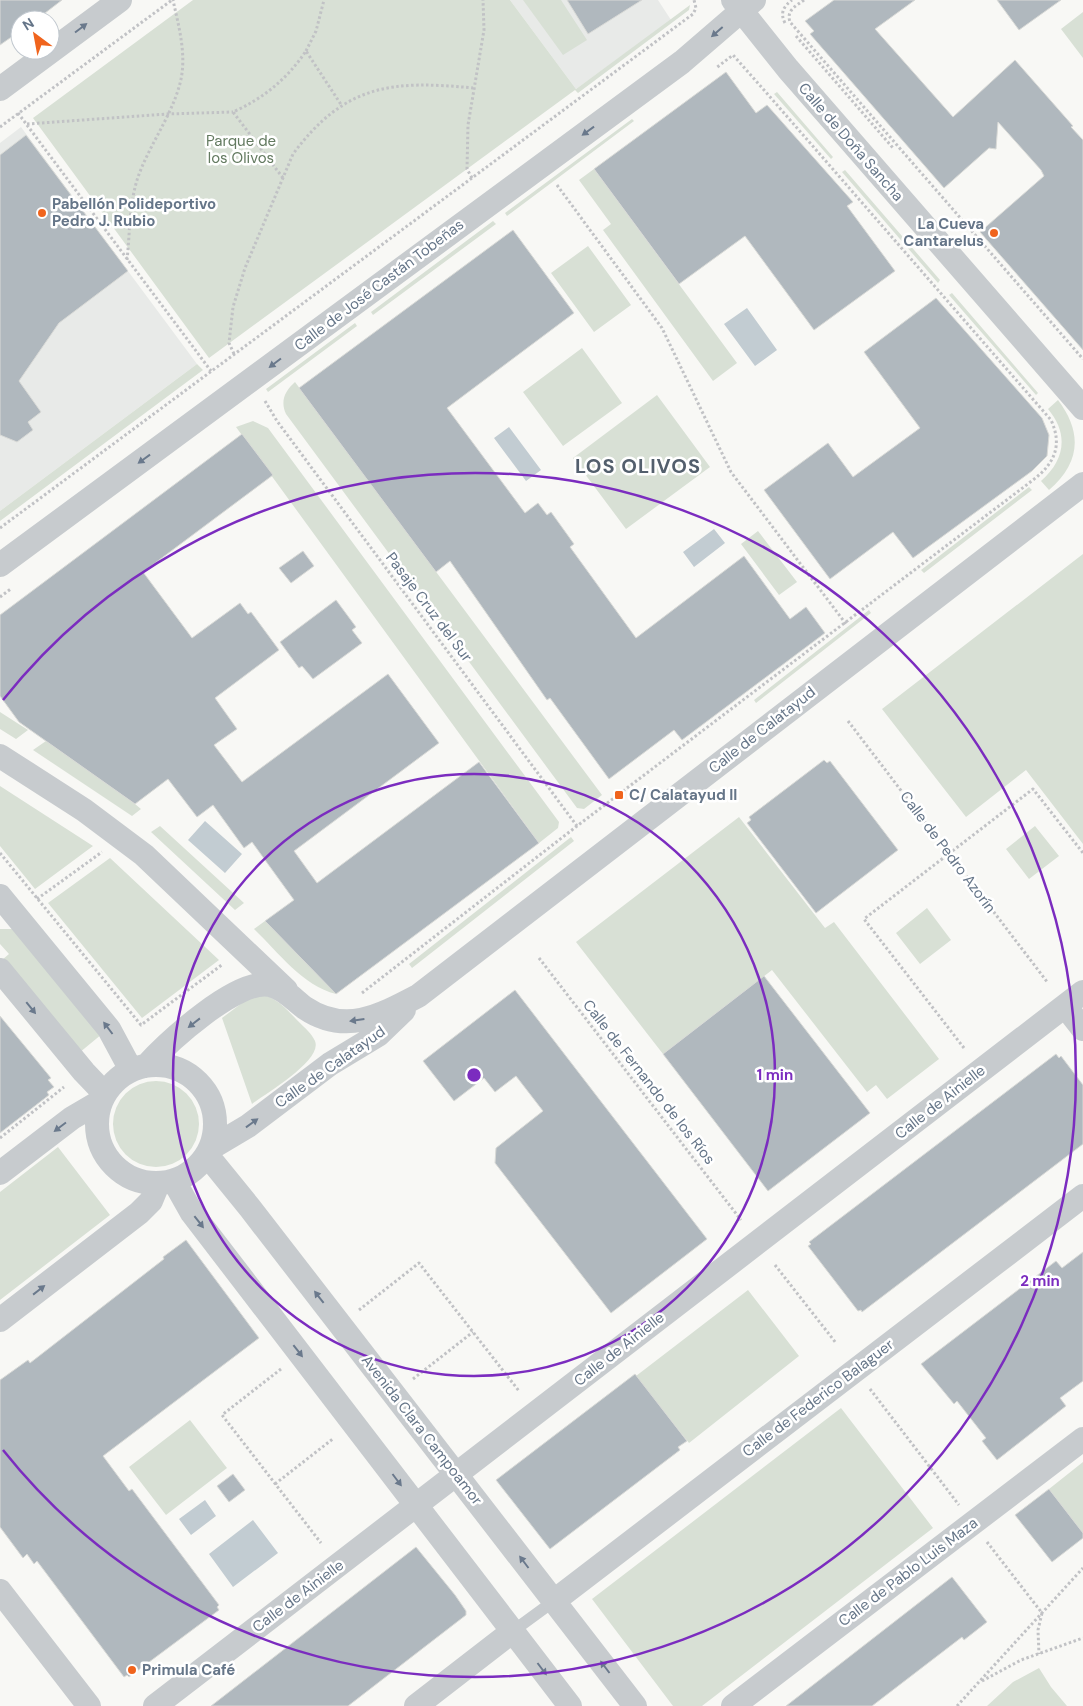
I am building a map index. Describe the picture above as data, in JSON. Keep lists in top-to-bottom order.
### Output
{
  "streets": {
    "street": [
      "Calle de Doña Sancha",
      "Calle de José Castán Tobeñas",
      "Calle de Calatayud",
      "Calle de Ainielle",
      "Calle de Federico Balaguer",
      "Avenida Clara Campoamor",
      "Calle de Pablo Luis Maza"
    ],
    "path": ["Pasaje Cruz del Sur", "Calle de Pedro Azorín", "Calle de Fernando de los Ríos"]
  },
  "crossings": [
    ["Calle de Doña Sancha", "Calle de José Castán Tobeñas"],
    ["Calle de Calatayud", "Avenida Clara Campoamor"],
    ["Calle de Ainielle", "Avenida Clara Campoamor"],
    ["Calle de Federico Balaguer", "Avenida Clara Campoamor"]
  ],
  "one_way": ["Calle de José Castán Tobeñas"],
  "districts": ["LOS OLIVOS"],
  "parks": ["Parque de los Olivos"],
  "places": {
    "other": ["Pabellón Polideportivo Pedro J. Rubio", "La Cueva Cantarelus", "Primula Café"],
    "transit": ["C/ Calatayud II"]
  },
  "north": "top left",
  "rings": ["1 min", "2 min"]
}
